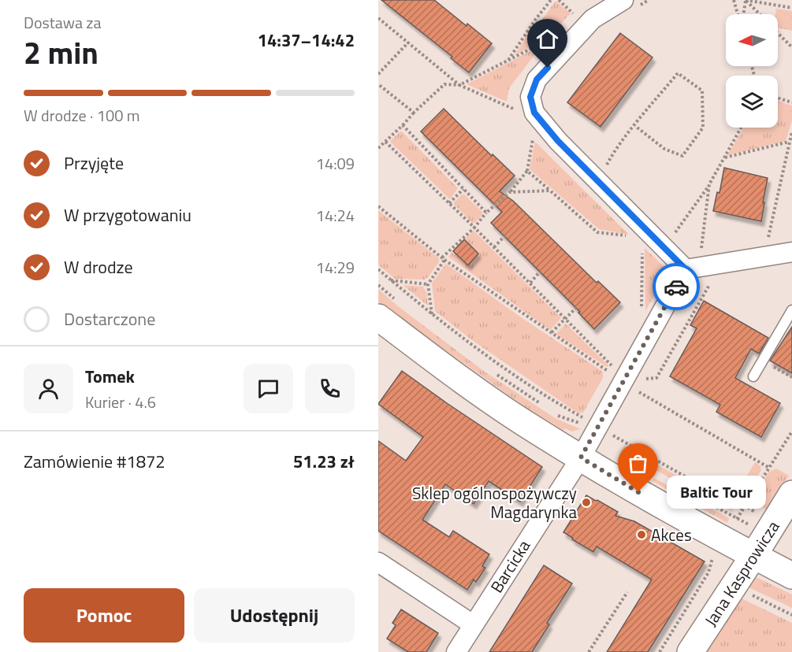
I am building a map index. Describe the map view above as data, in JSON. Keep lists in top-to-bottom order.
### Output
{
  "streets": {
    "street": ["Barcicka", "Jana Kasprowicza"]
  },
  "places": ["Baltic Tour", "Sklep ogólnospożywczy Magdarynka", "Akces"],
  "north": "left",
  "page": {
    "heading": ["2 min", "Dostawa za", "14:37–14:42"],
    "panel": [
      "Tomek",
      "Kurier · 4.6",
      "Zamówienie #1872",
      "51.23 zł"
    ],
    "bar": "W drodze · 100 m",
    "list": [
      ["Przyjęte", "14:09"],
      ["W przygotowaniu", "14:24"],
      ["W drodze", "14:29"],
      "Dostarczone"
    ],
    "bubble": "Baltic Tour",
    "buttons": ["Pomoc", "Udostępnij"]
  }
}
